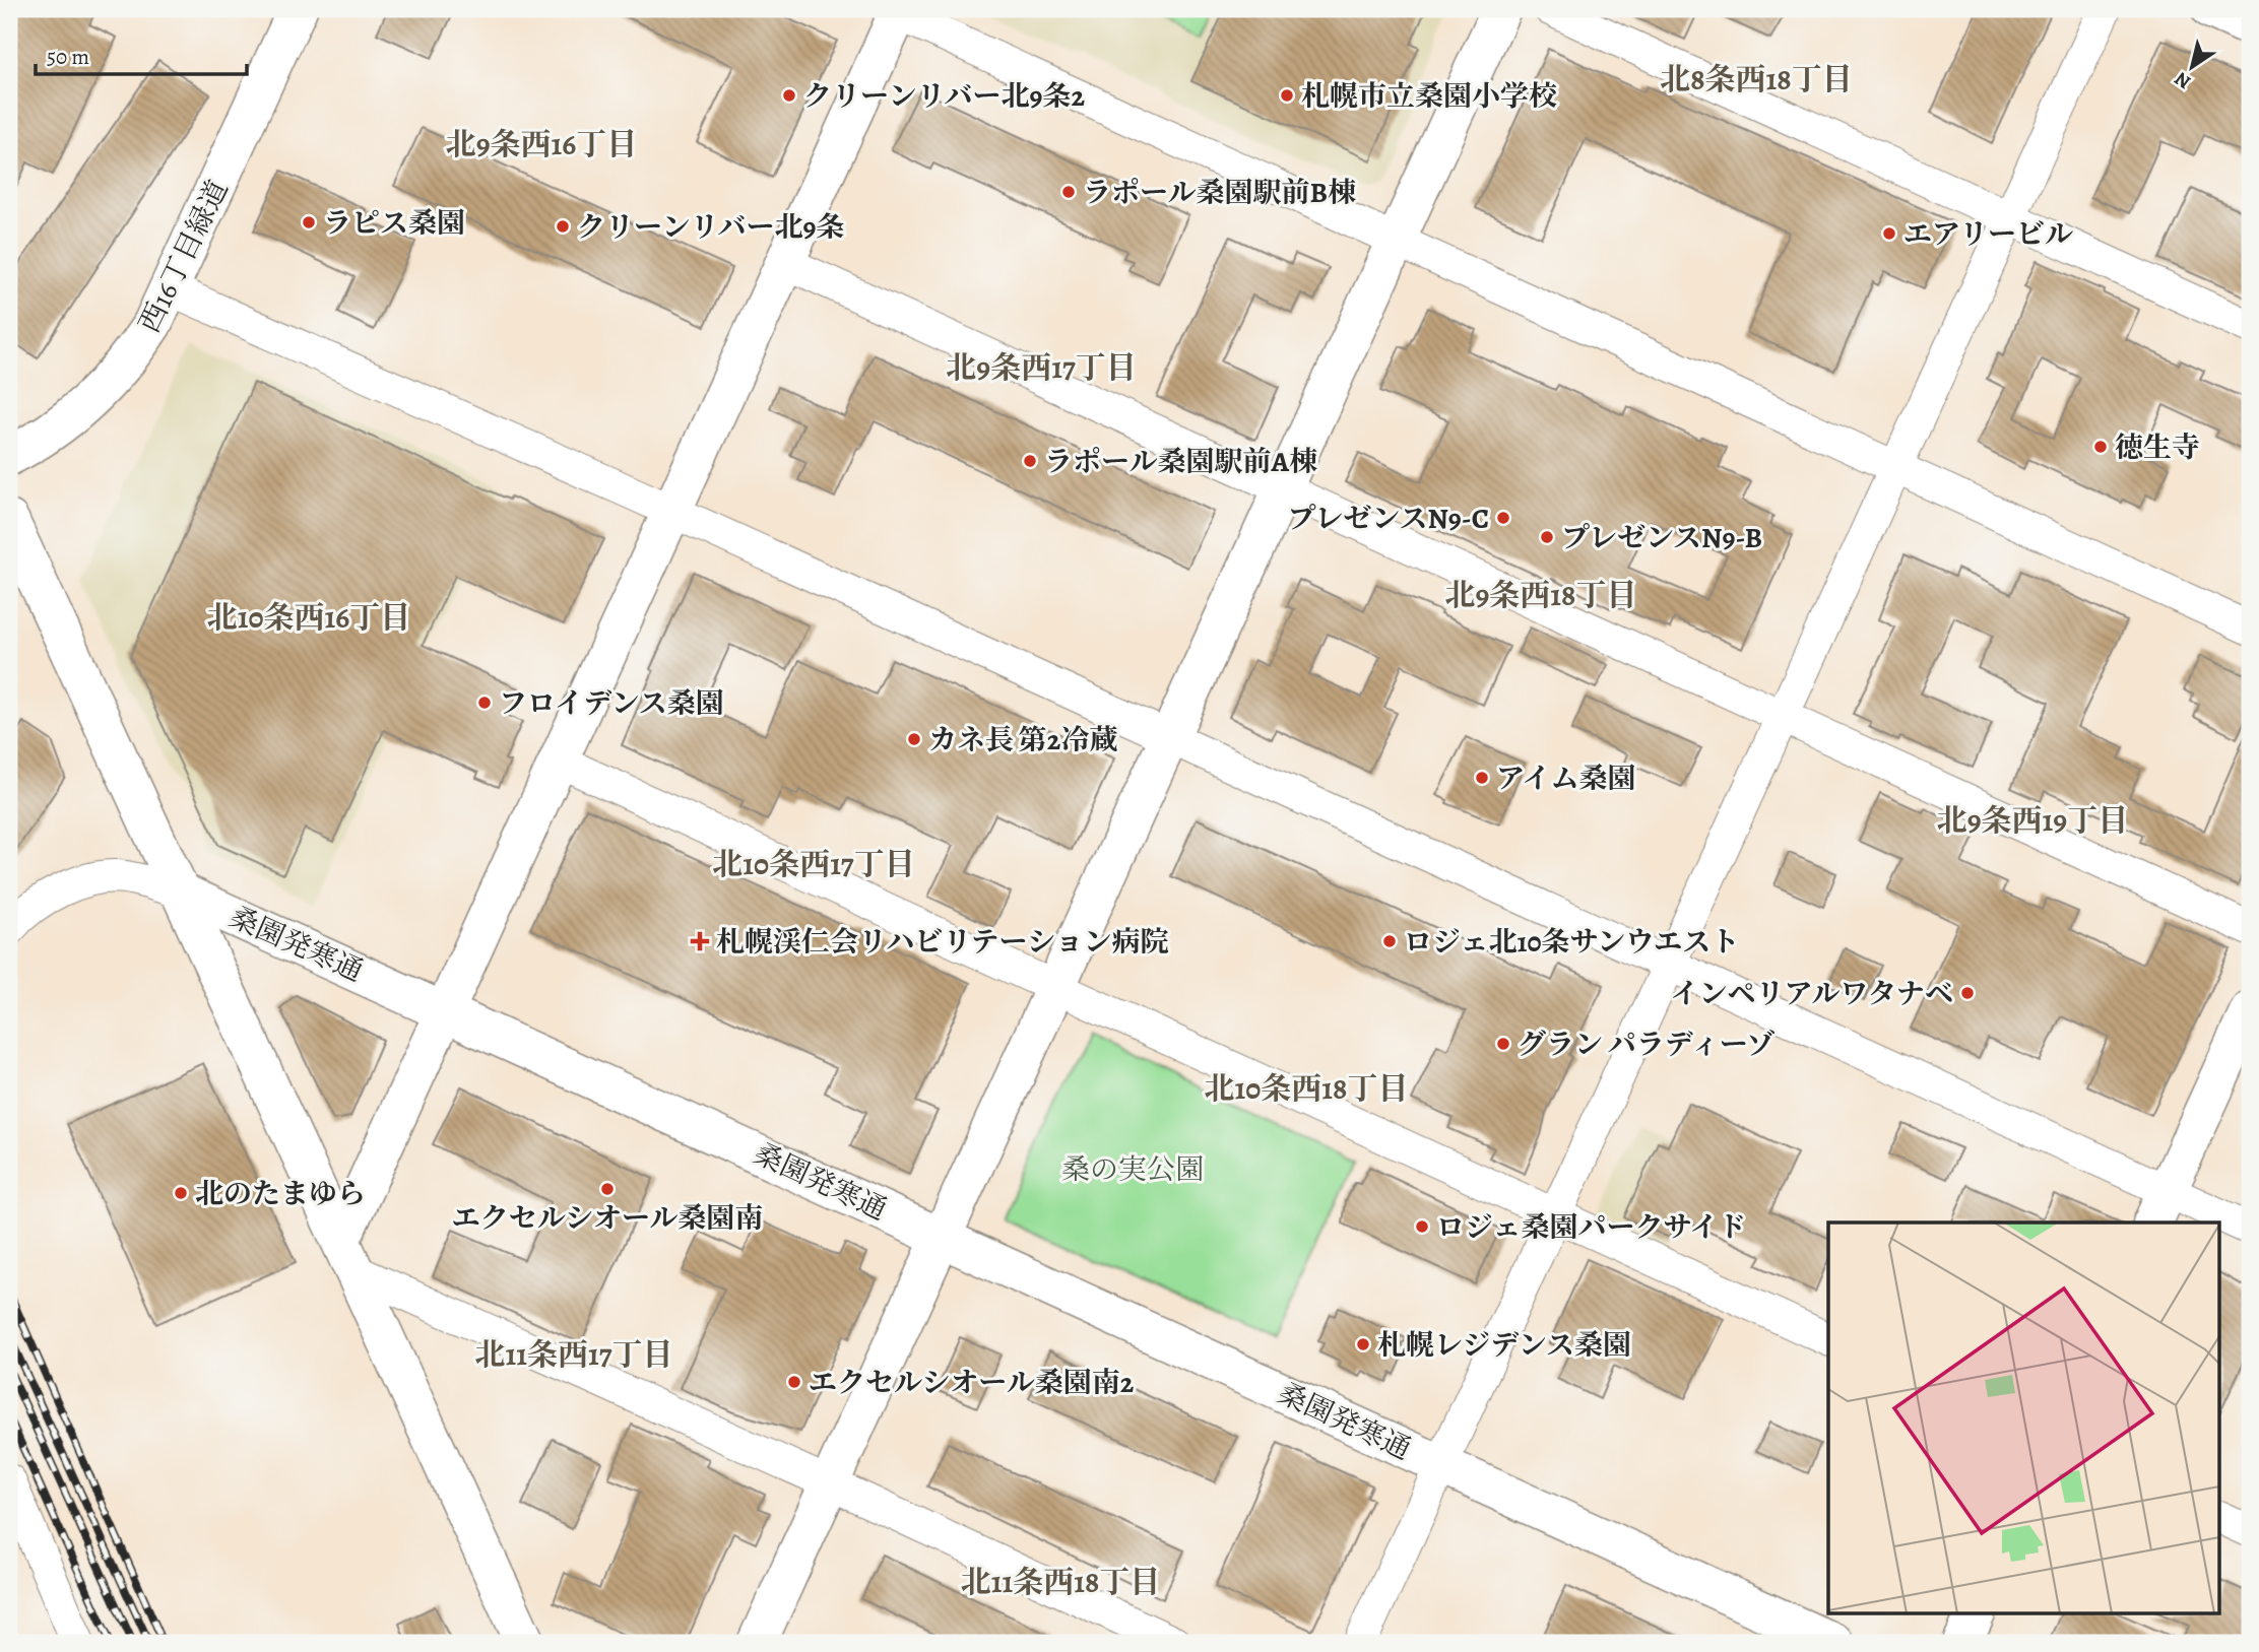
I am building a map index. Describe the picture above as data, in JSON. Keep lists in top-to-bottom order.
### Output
{
  "streets": {
    "street": ["西16丁目緑道", "桑園発寒通"]
  },
  "districts": [
    "北8条西18丁目",
    "北9条西16丁目",
    "北9条西17丁目",
    "北9条西18丁目",
    "北10条西16丁目",
    "北9条西19丁目",
    "北10条西17丁目",
    "北10条西18丁目",
    "北11条西17丁目",
    "北11条西18丁目"
  ],
  "parks": ["桑の実公園"],
  "places": {
    "other": [
      "クリーンリバー北9条2",
      "札幌市立桑園小学校",
      "ラポール桑園駅前B棟",
      "ラピス桑園",
      "クリーンリバー北9条",
      "エアリービル",
      "徳生寺",
      "ラポール桑園駅前A棟",
      "プレゼンスN9-C",
      "プレゼンスN9-B",
      "フロイデンス桑園",
      "カネ長 第2冷蔵",
      "アイム桑園",
      "ロジェ北10条サンウエスト",
      "インペリアルワタナベ",
      "グラン パラディーゾ",
      "エクセルシオール桑園南",
      "北のたまゆら",
      "ロジェ桑園パークサイド",
      "札幌レジデンス桑園",
      "エクセルシオール桑園南2"
    ],
    "health": ["札幌渓仁会リハビリテーション病院"]
  },
  "scale_bar": "50 m",
  "north": "bottom left"
}
